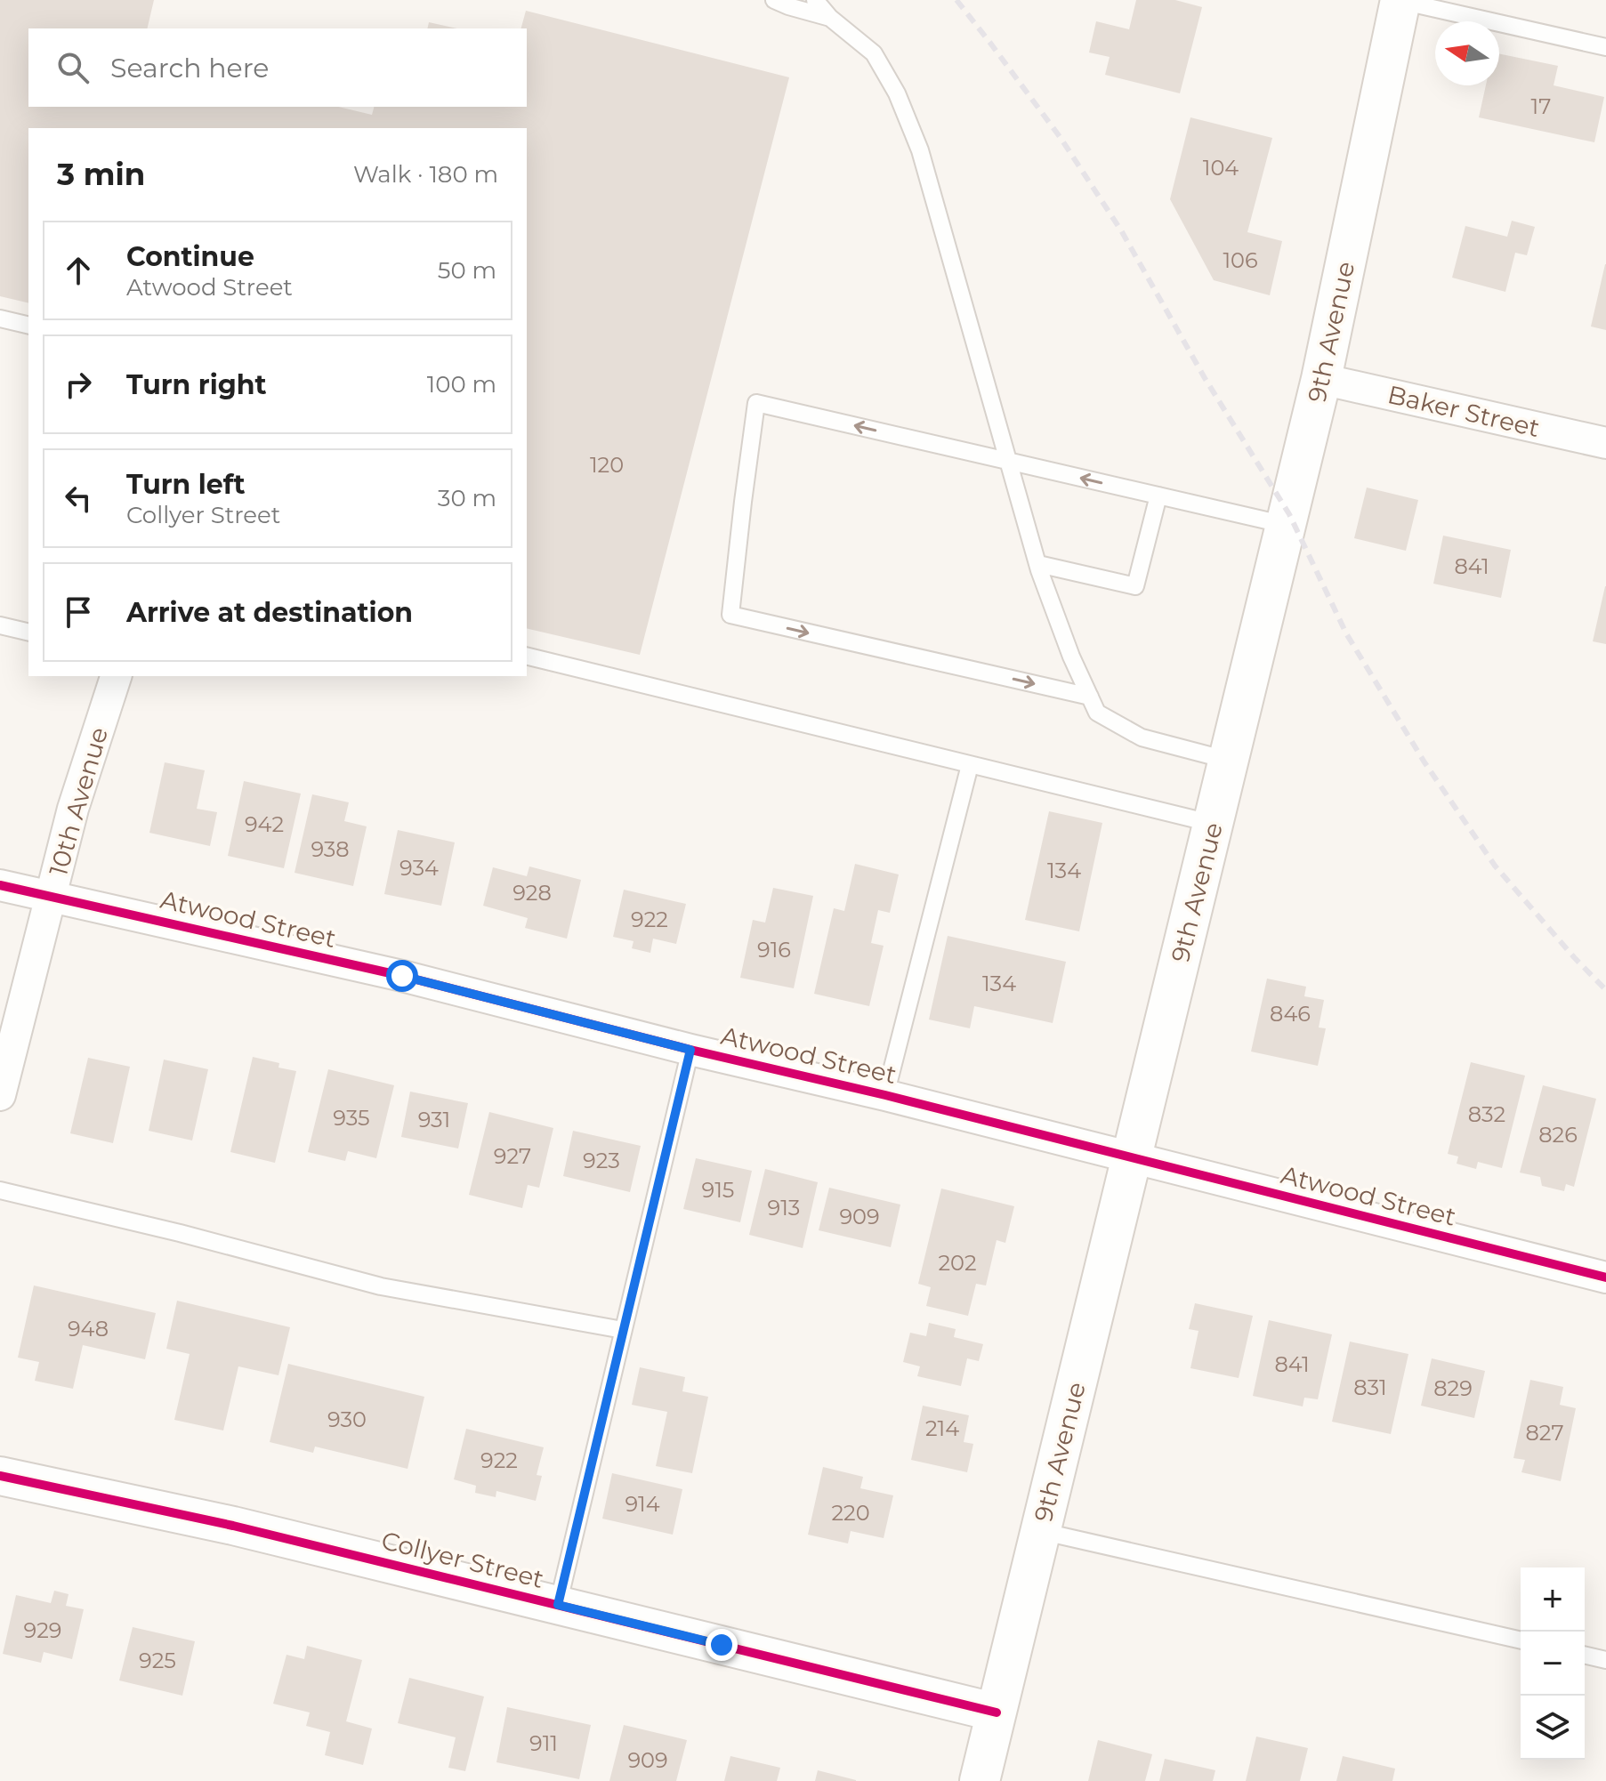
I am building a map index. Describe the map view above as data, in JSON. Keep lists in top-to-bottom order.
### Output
{
  "streets": {
    "main road": ["9th Avenue"],
    "street": [
      "Baker Street",
      "10th Avenue",
      "Atwood Street",
      "Collyer Street"
    ]
  },
  "crossings": [
    ["9th Avenue", "Baker Street"],
    ["9th Avenue", "Atwood Street"],
    ["9th Avenue", "Collyer Street"],
    ["10th Avenue", "Atwood Street"]
  ],
  "house_numbers": [
    "17",
    "104",
    "106",
    "120",
    "841",
    "942",
    "938",
    "934",
    "134",
    "928",
    "922",
    "916",
    "134",
    "846",
    "832",
    "935",
    "931",
    "826",
    "927",
    "923",
    "915",
    "913",
    "909",
    "202",
    "948",
    "841",
    "831",
    "829",
    "930",
    "214",
    "827",
    "922",
    "914",
    "220",
    "929",
    "925",
    "911",
    "909"
  ],
  "north": "left",
  "page": {
    "search": "Search here",
    "heading": ["3 min", "Walk · 180 m"],
    "list": [
      ["Continue", "Atwood Street", "50 m"],
      ["Turn right", "100 m"],
      ["Turn left", "Collyer Street", "30 m"],
      "Arrive at destination"
    ],
    "map_buttons": ["+", "−"]
  }
}
